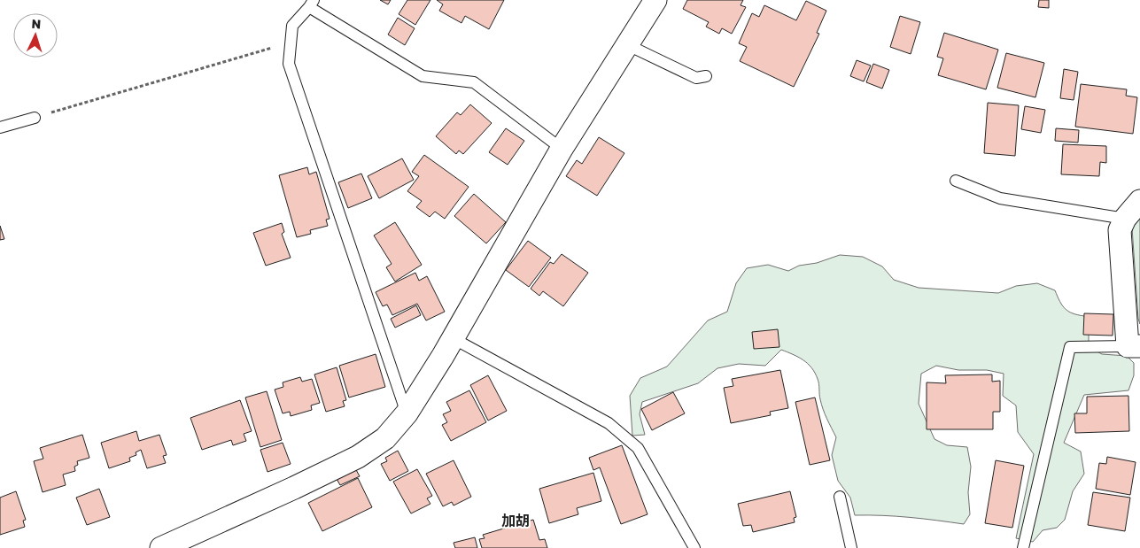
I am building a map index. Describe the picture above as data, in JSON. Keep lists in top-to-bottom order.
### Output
{
  "districts": ["加胡"],
  "north": "top"
}
